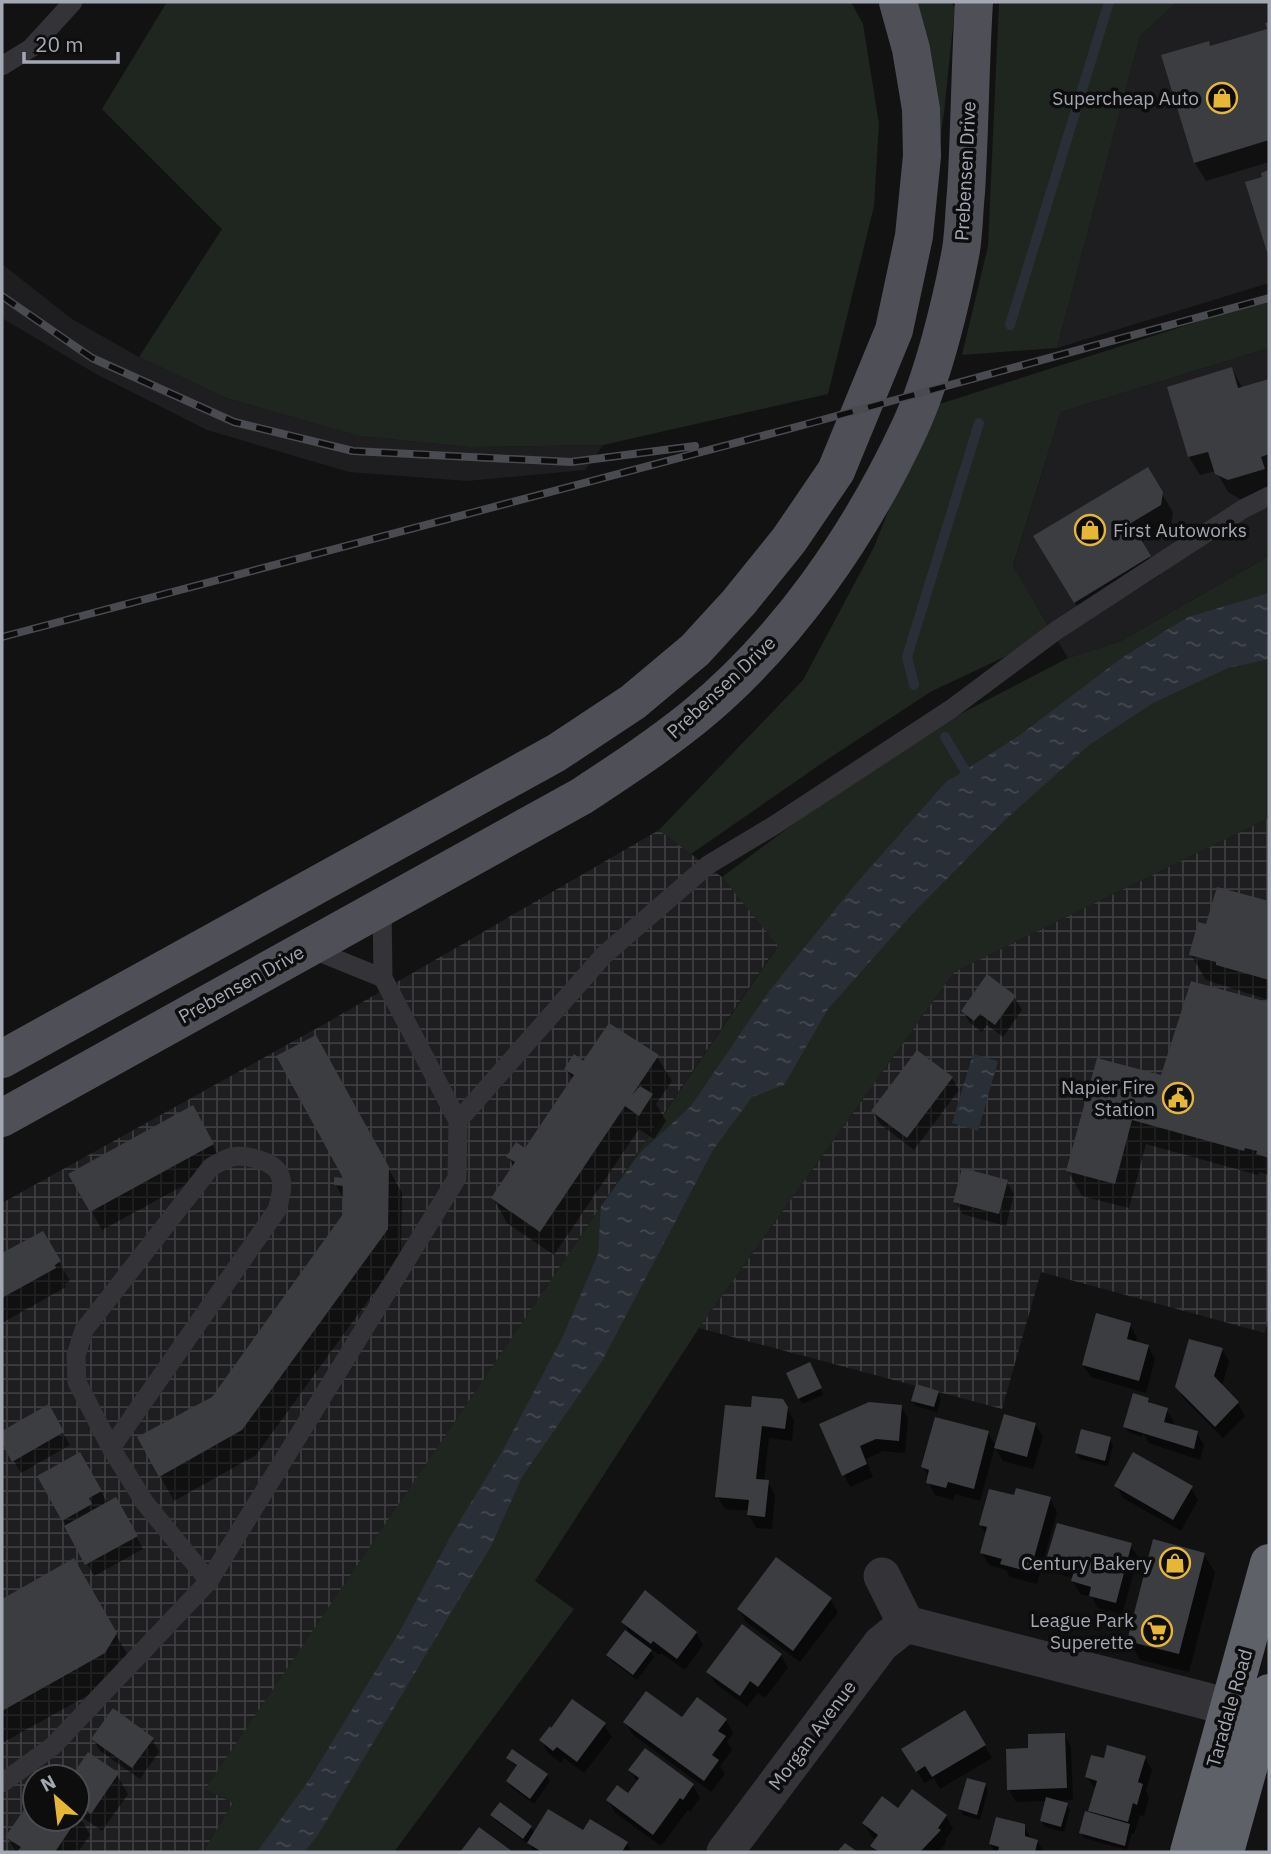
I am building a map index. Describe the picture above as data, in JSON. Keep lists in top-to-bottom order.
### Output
{
  "streets": {
    "highway": ["Taradale Road"],
    "main road": ["Prebensen Drive"],
    "street": ["Morgan Avenue"]
  },
  "places": {
    "shop": ["Supercheap Auto", "First Autoworks", "Century Bakery"],
    "public building": ["Napier Fire Station"],
    "supermarket": ["League Park Superette"]
  },
  "scale_bar": "20 m",
  "north": "top left"
}
